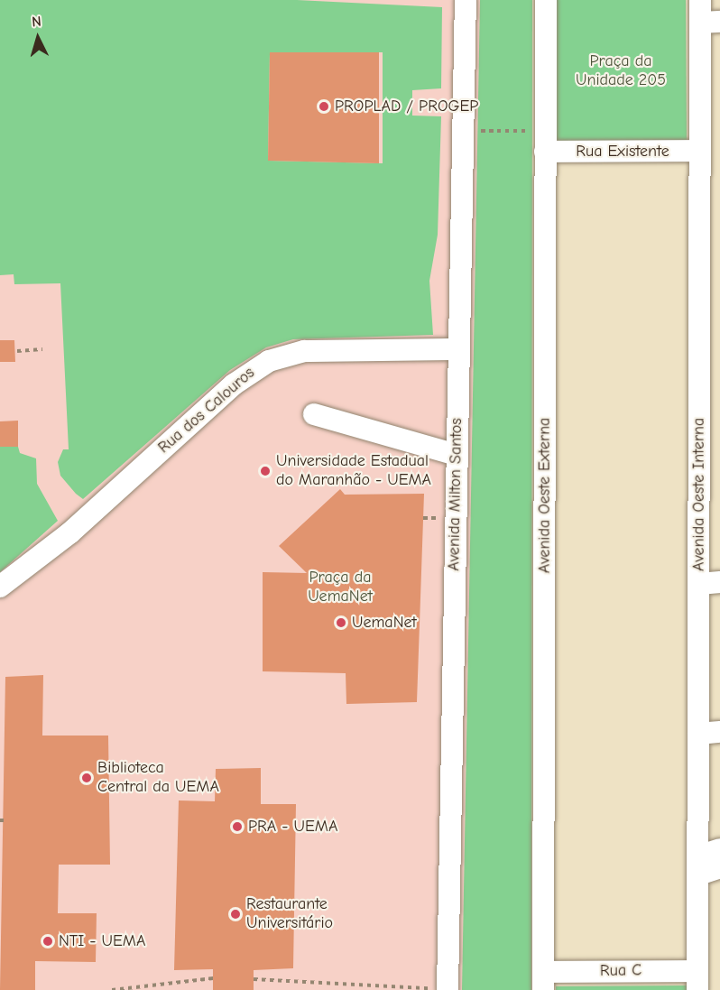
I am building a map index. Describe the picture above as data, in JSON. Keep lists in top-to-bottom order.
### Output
{
  "streets": {
    "street": [
      "Rua Existente",
      "Rua dos Calouros",
      "Avenida Milton Santos",
      "Avenida Oeste Interna",
      "Avenida Oeste Externa",
      "Rua C"
    ]
  },
  "crossings": [
    ["Rua Existente", "Avenida Oeste Interna"],
    ["Rua Existente", "Avenida Oeste Externa"],
    ["Rua dos Calouros", "Avenida Milton Santos"],
    ["Avenida Oeste Interna", "Rua C"],
    ["Avenida Oeste Externa", "Rua C"]
  ],
  "parks": ["Praça da Unidade 205", "Praça da UemaNet"],
  "places": [
    "PROPLAD / PROGEP",
    "Universidade Estadual do Maranhão - UEMA",
    "UemaNet",
    "Biblioteca Central da UEMA",
    "PRA - UEMA",
    "Restaurante Universitário",
    "NTI - UEMA"
  ],
  "north": "top"
}
